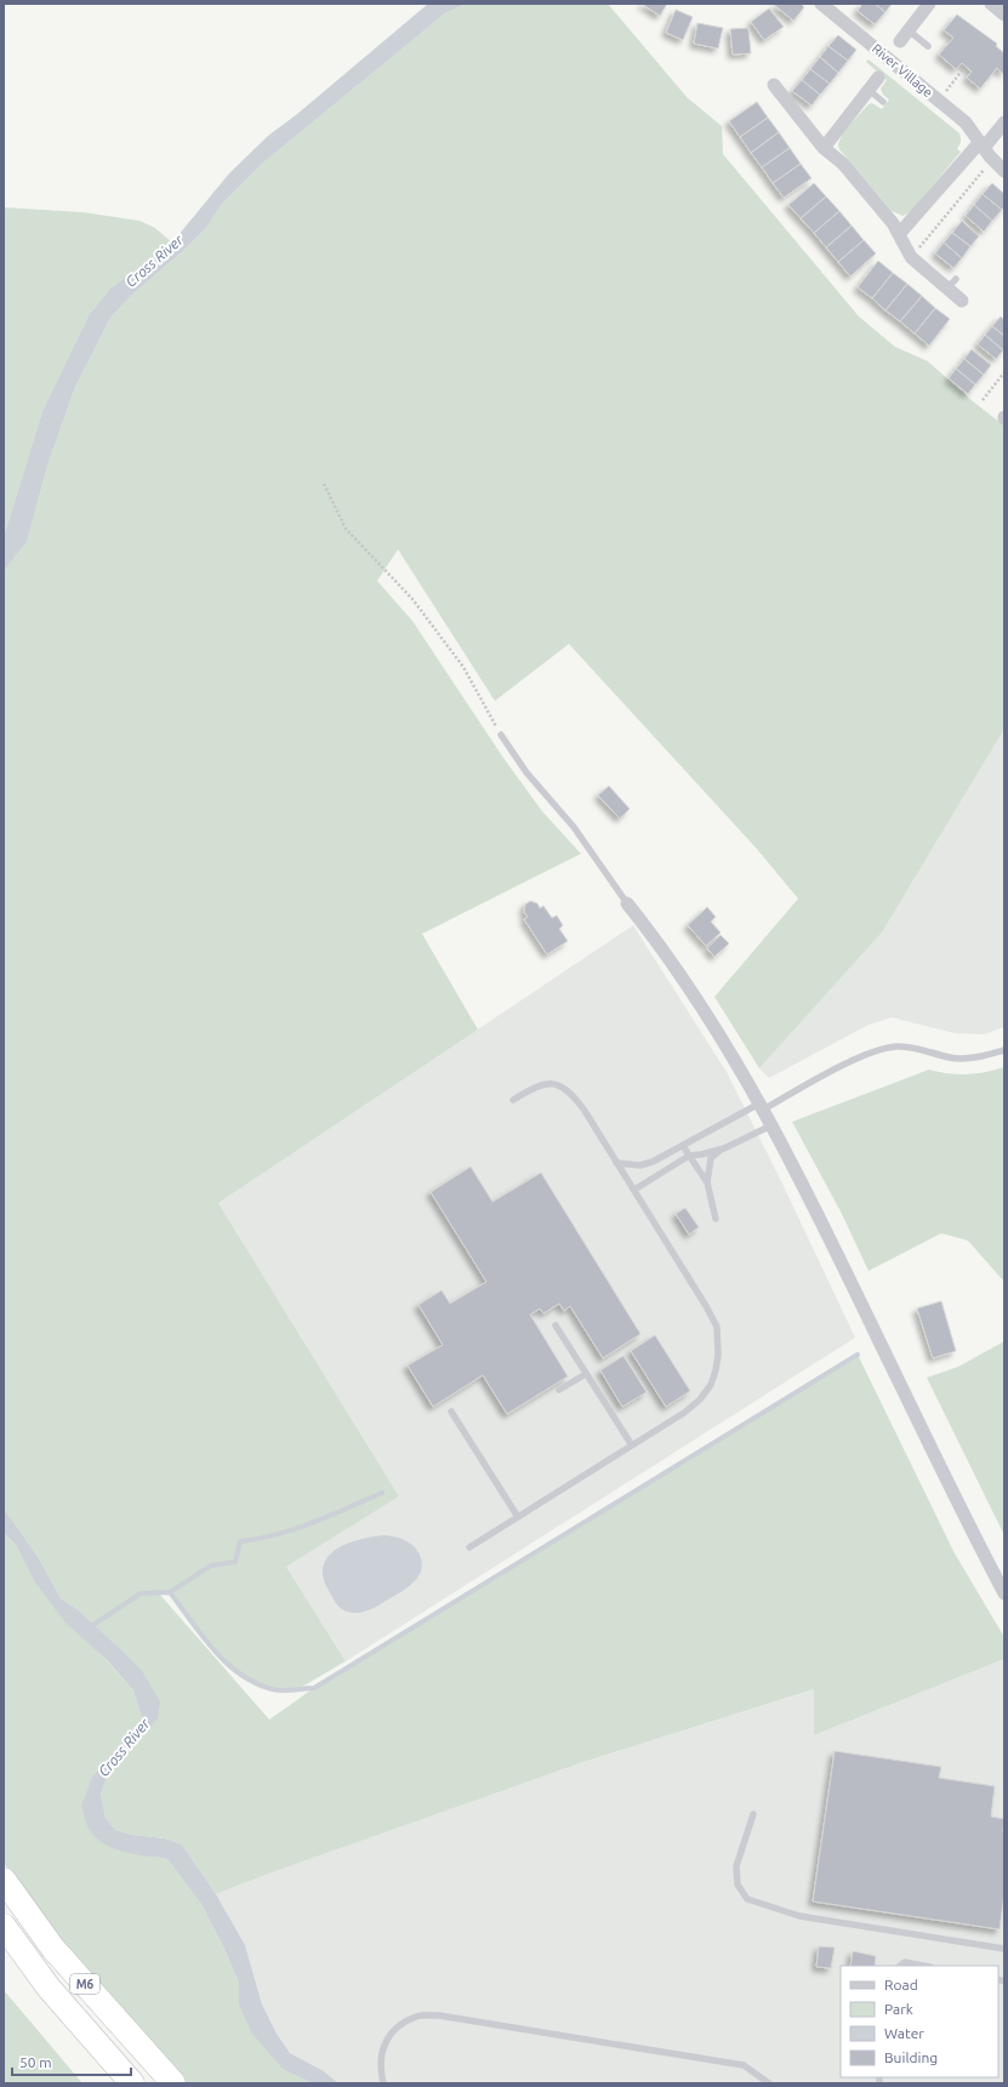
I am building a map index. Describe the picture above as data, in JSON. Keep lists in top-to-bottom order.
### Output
{
  "streets": {
    "highway": ["M6"],
    "street": ["River Village"]
  },
  "water": ["Cross River"],
  "legend": [
    "Road",
    "Park",
    "Water",
    "Building"
  ],
  "scale_bar": "50 m"
}
